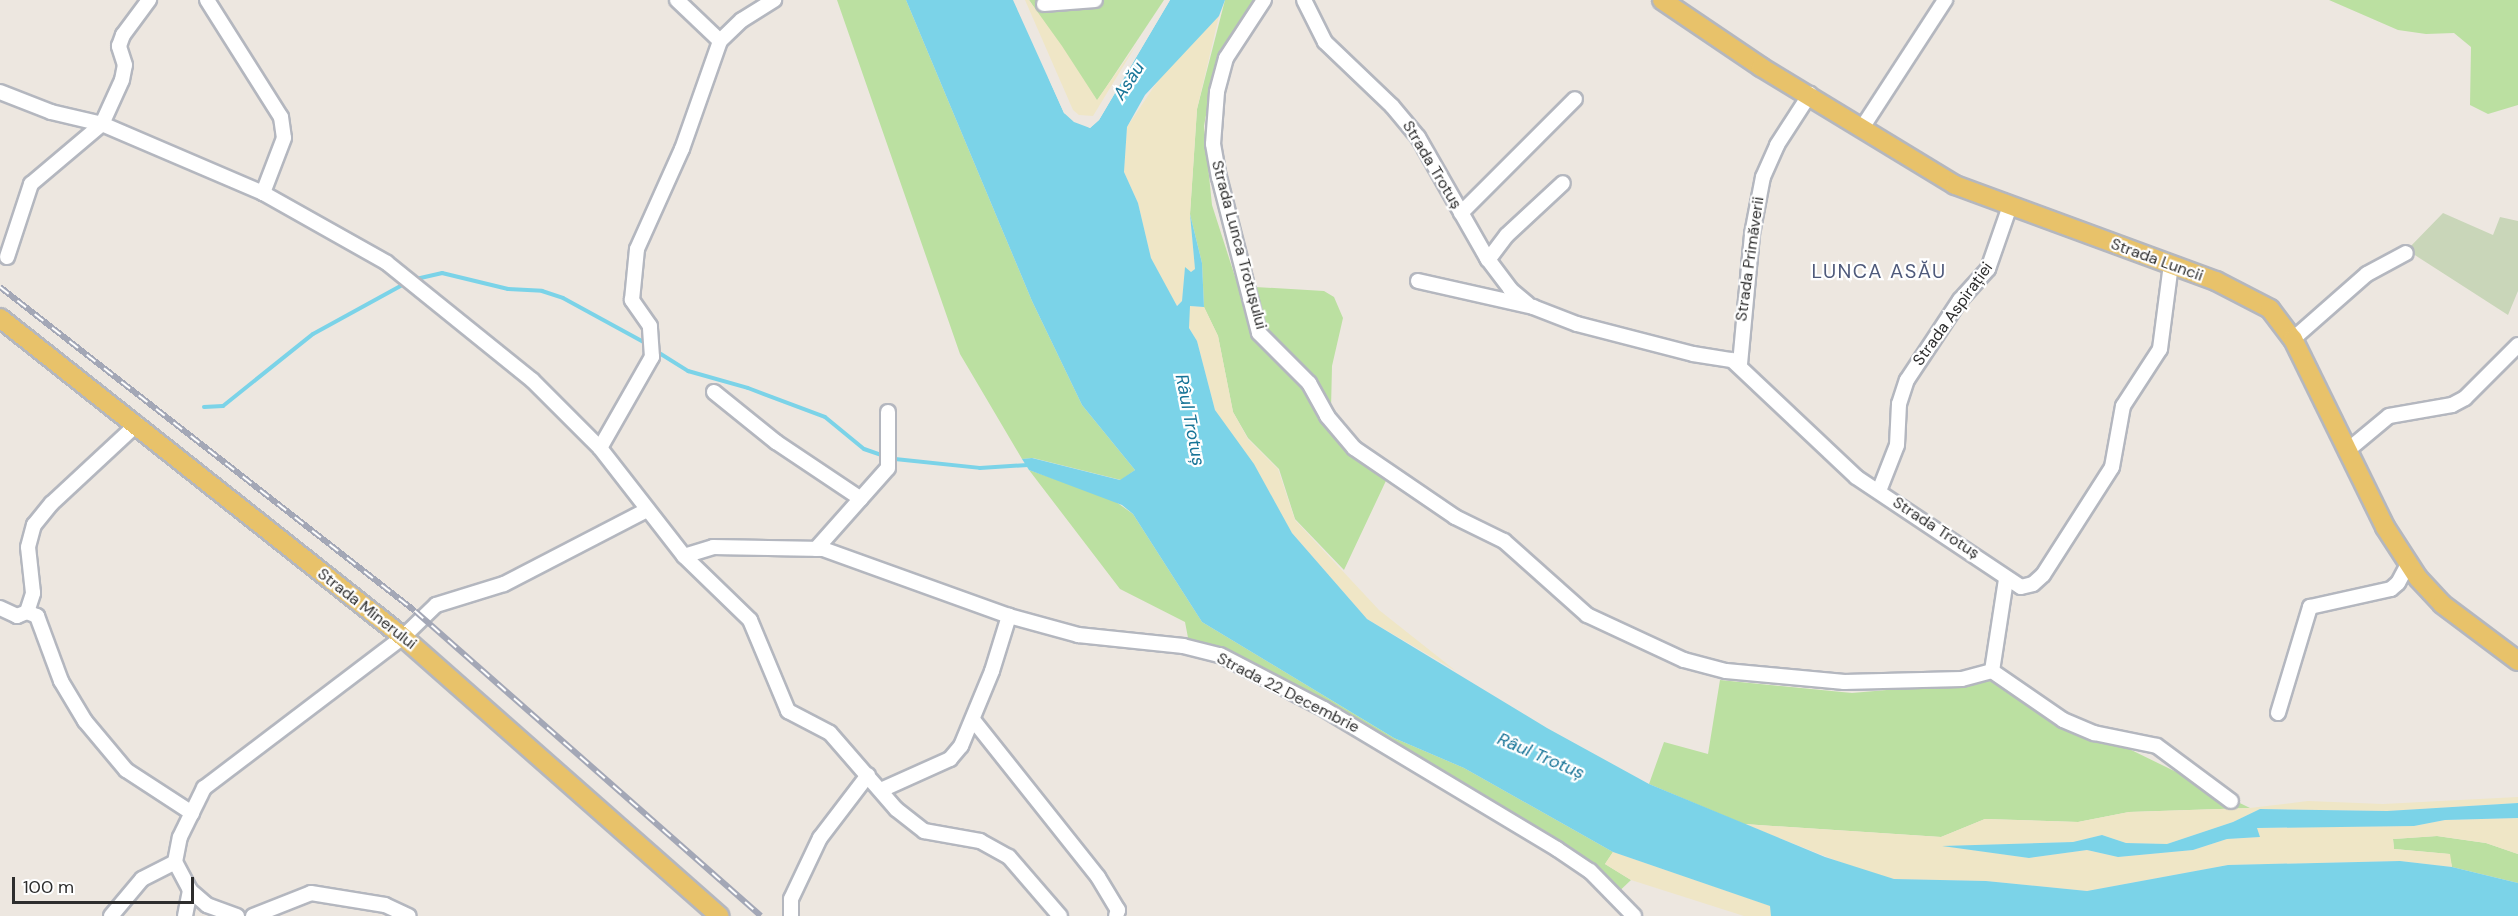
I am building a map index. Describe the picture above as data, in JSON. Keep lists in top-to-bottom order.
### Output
{
  "streets": {
    "main road": ["Strada Luncii", "Strada Minerului"],
    "street": [
      "Strada Trotuș",
      "Strada Lunca Trotușului",
      "Strada Primăverii",
      "Strada Aspirației",
      "Strada 22 Decembrie"
    ]
  },
  "crossings": [
    ["Strada Trotuș", "Strada Primăverii"],
    ["Strada Trotuș", "Strada Aspirației"],
    ["Strada Primăverii", "Strada Luncii"],
    ["Strada Luncii", "Strada Aspirației"]
  ],
  "districts": ["LUNCA ASĂU"],
  "water": ["Asău", "Râul Trotuș"],
  "scale_bar": "100 m"
}
